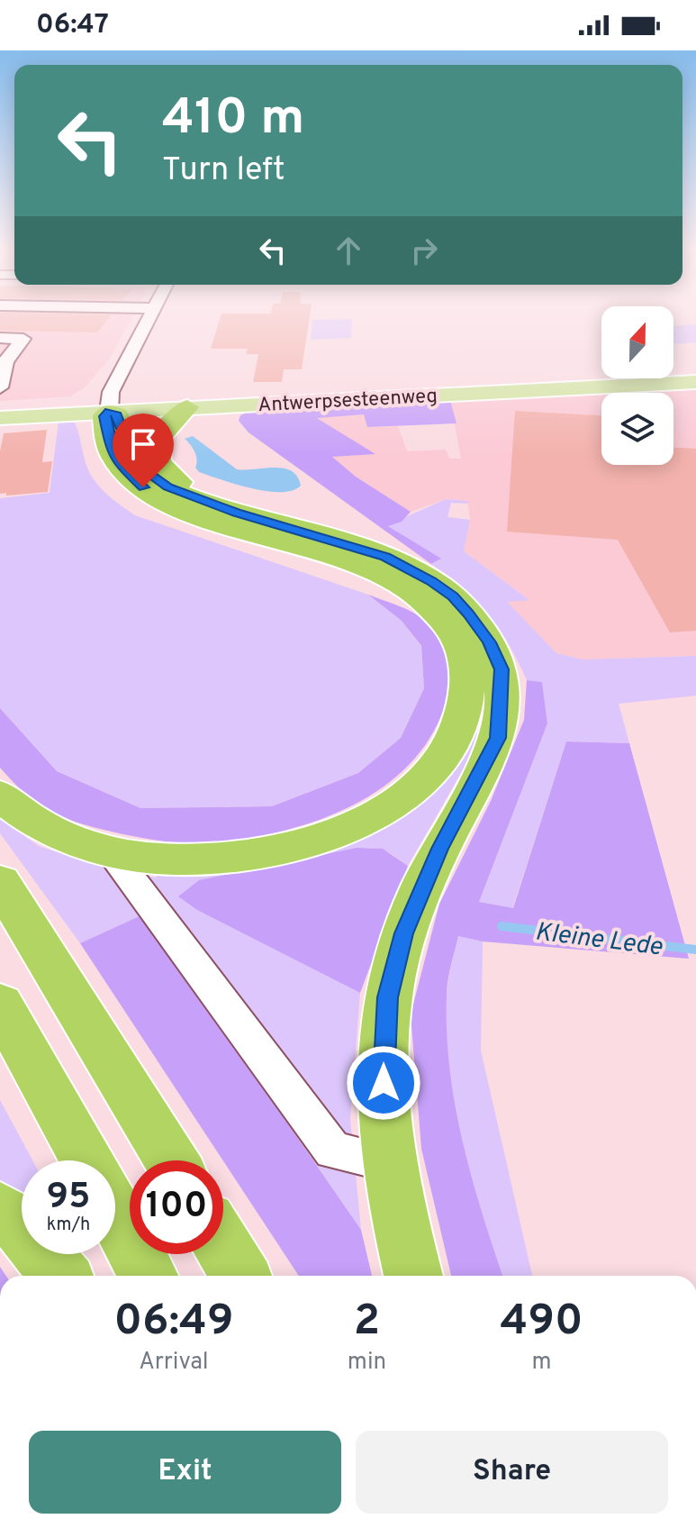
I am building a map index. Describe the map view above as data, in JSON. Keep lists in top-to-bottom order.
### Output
{
  "streets": {
    "main road": ["Antwerpsesteenweg"]
  },
  "water": ["Kleine Lede"],
  "north": "top",
  "page": {
    "status": "06:47",
    "turn": ["410 m", "Turn left"],
    "speed": "95 km/h",
    "limit": "100",
    "eta": [
      "06:49",
      "Arrival",
      "2",
      "min",
      "490",
      "m"
    ],
    "buttons": ["Exit", "Share"]
  }
}
